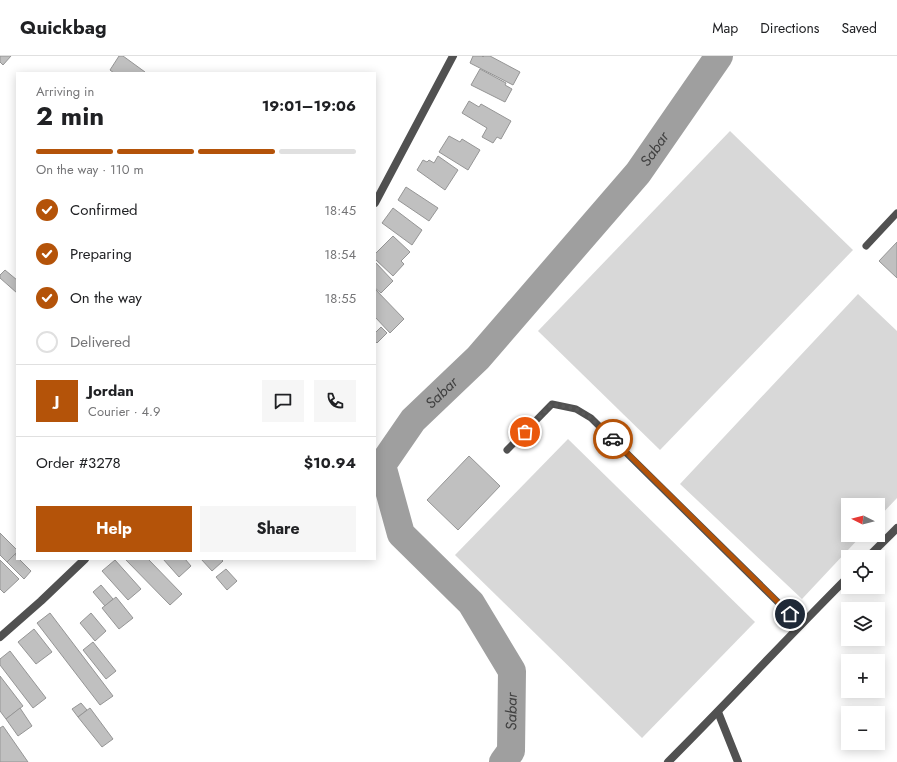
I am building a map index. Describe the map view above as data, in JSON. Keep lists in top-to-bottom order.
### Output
{
  "water": ["Sabar"],
  "north": "left",
  "page": {
    "header": "Quickbag",
    "nav": ["Map", "Directions", "Saved"],
    "heading": ["2 min", "Arriving in", "19:01–19:06"],
    "panel": [
      "Jordan",
      "Courier · 4.9",
      "Order #3278",
      "$10.94"
    ],
    "bar": "On the way · 110 m",
    "list": [
      ["Confirmed", "18:45"],
      ["Preparing", "18:54"],
      ["On the way", "18:55"],
      "Delivered"
    ],
    "round": "J",
    "map_buttons": ["+", "−"],
    "buttons": ["Help", "Share"]
  }
}
